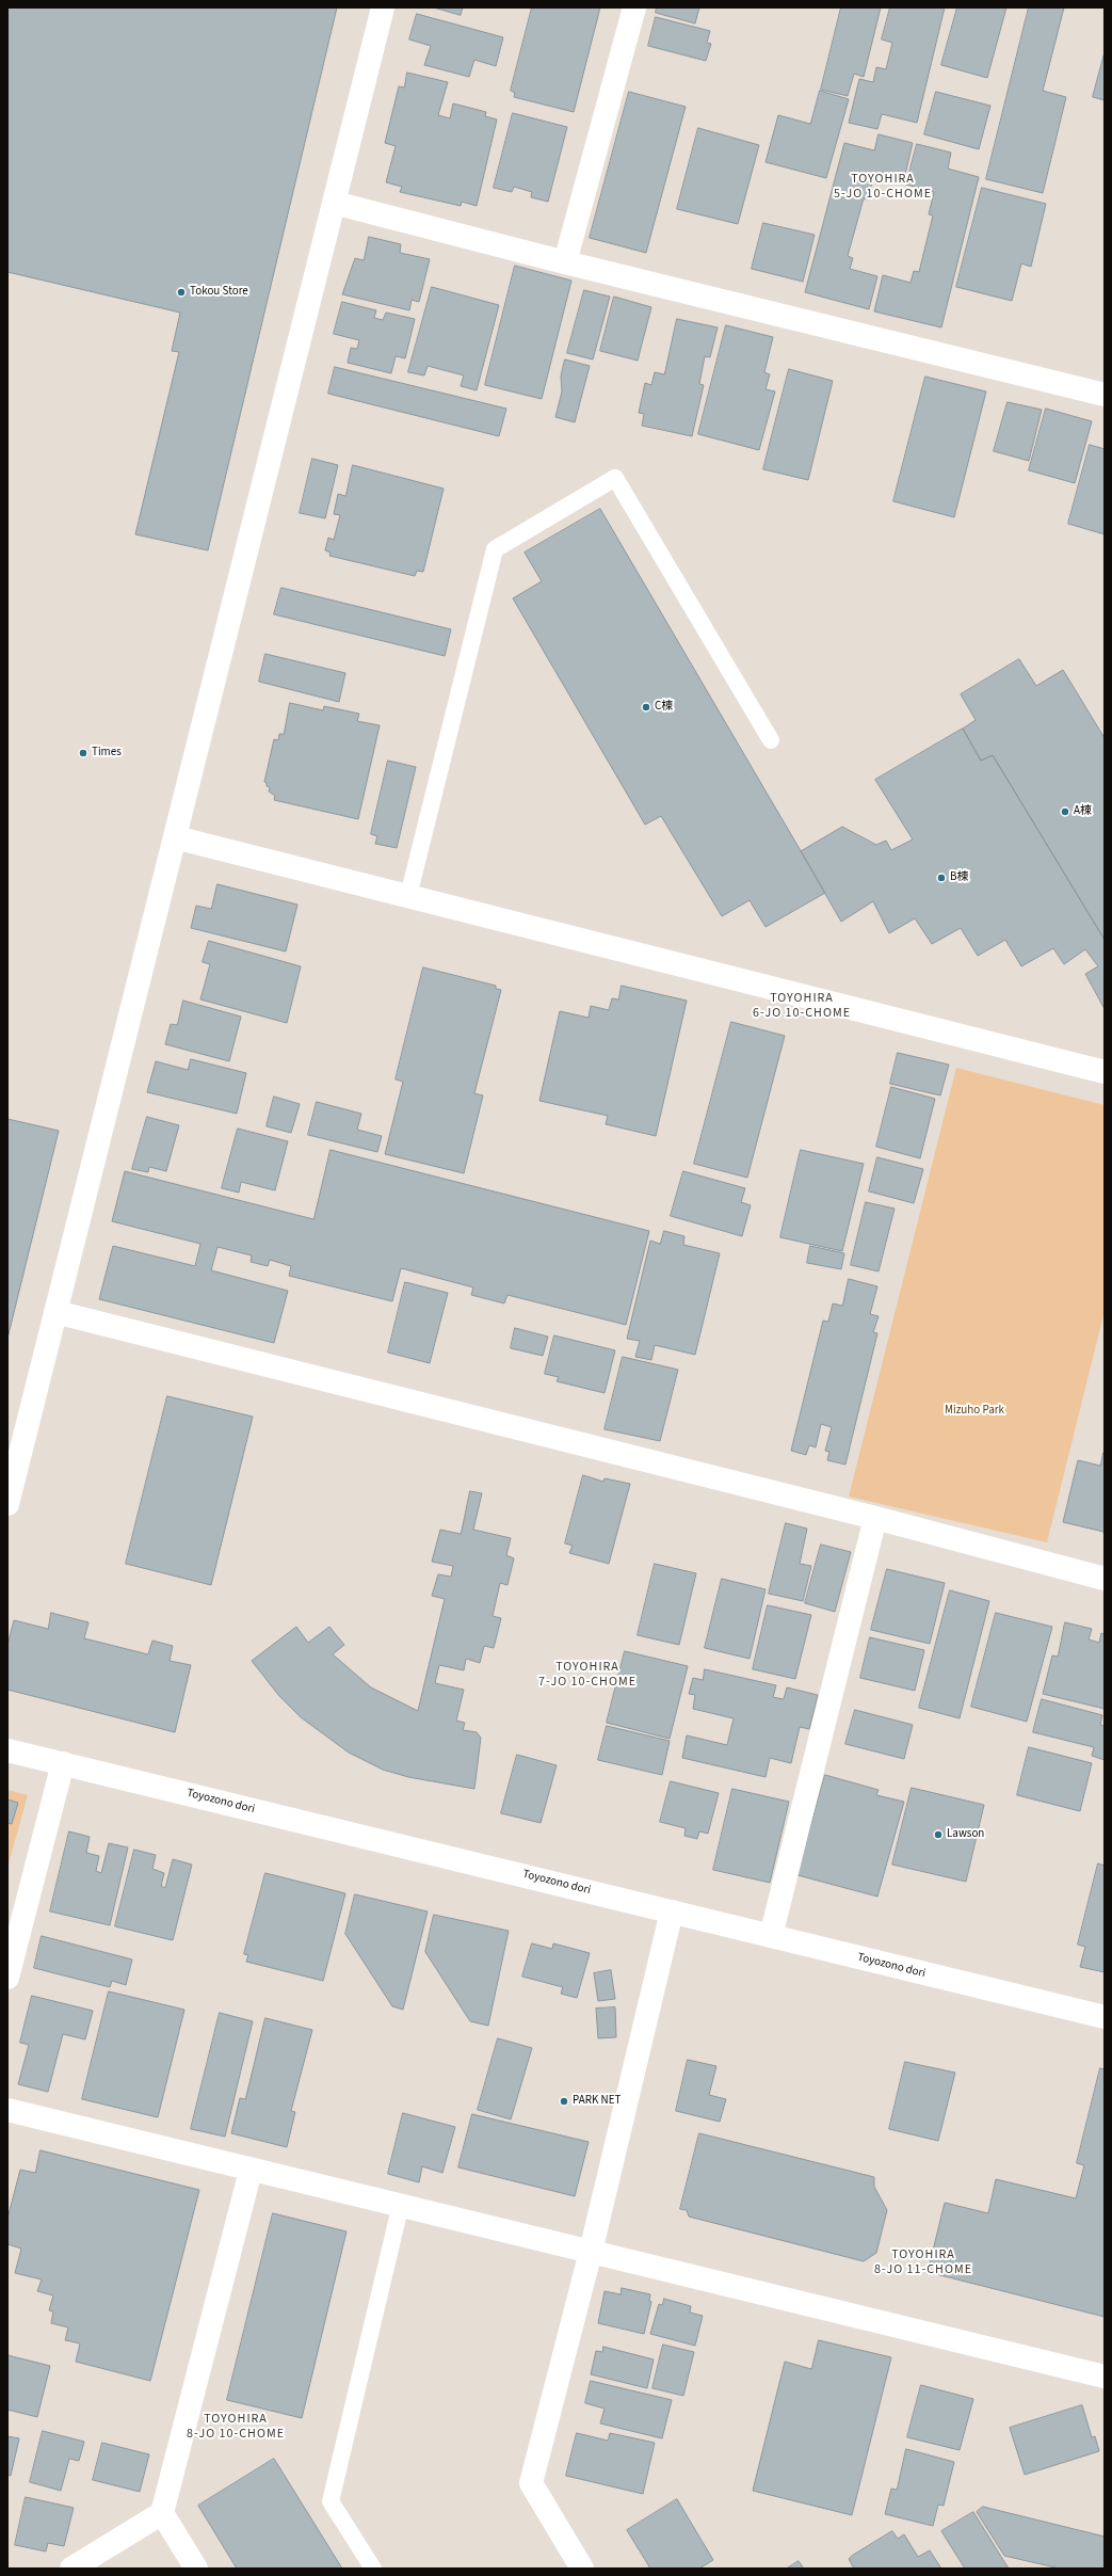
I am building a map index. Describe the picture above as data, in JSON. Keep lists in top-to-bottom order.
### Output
{
  "streets": {
    "street": ["Toyozono dori"]
  },
  "districts": [
    "TOYOHIRA 5-JO 10-CHOME",
    "TOYOHIRA 6-JO 10-CHOME",
    "TOYOHIRA 7-JO 10-CHOME",
    "TOYOHIRA 8-JO 11-CHOME",
    "TOYOHIRA 8-JO 10-CHOME"
  ],
  "parks": ["Mizuho Park"],
  "places": [
    "Tokou Store",
    "C棟",
    "Times",
    "A棟",
    "B棟",
    "Lawson",
    "PARK NET"
  ]
}
